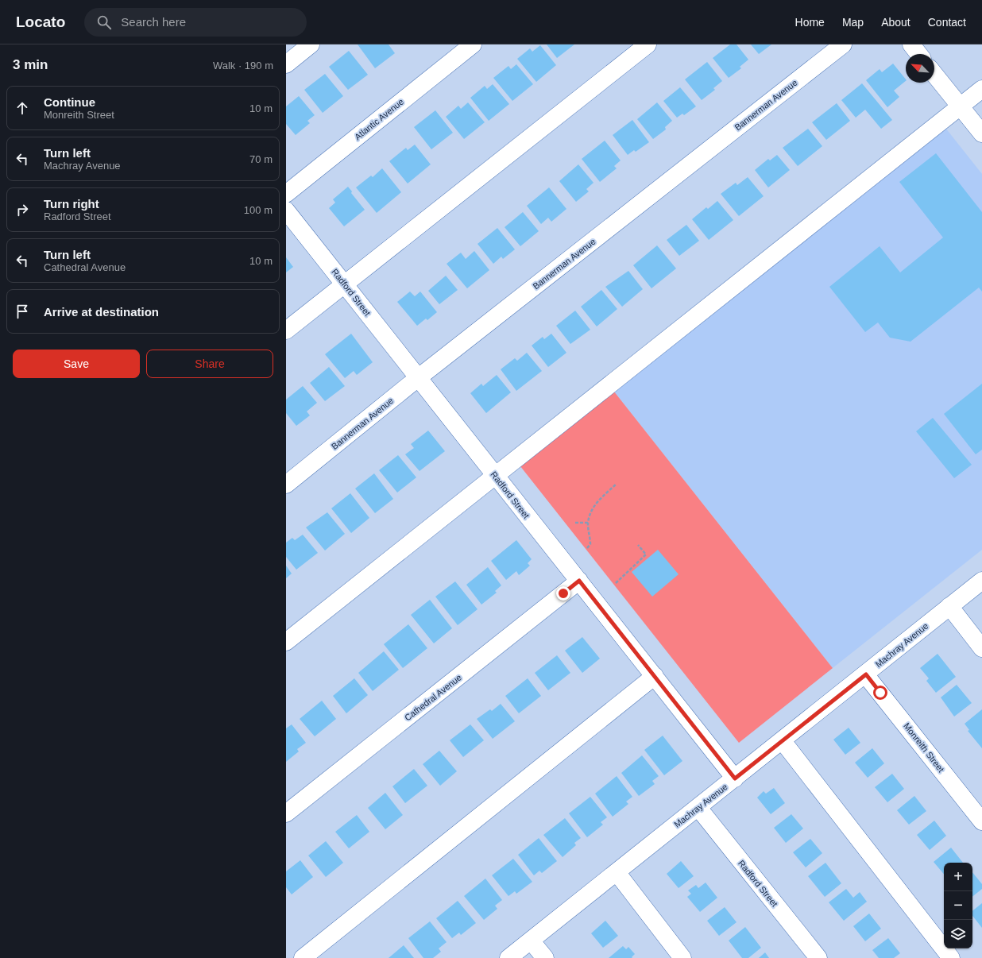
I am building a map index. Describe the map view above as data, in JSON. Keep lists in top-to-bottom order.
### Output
{
  "streets": {
    "street": [
      "Bannerman Avenue",
      "Atlantic Avenue",
      "Radford Street",
      "Machray Avenue",
      "Cathedral Avenue",
      "Monreith Street"
    ]
  },
  "crossings": [
    ["Bannerman Avenue", "Radford Street"],
    ["Radford Street", "Machray Avenue"],
    ["Radford Street", "Cathedral Avenue"],
    ["Machray Avenue", "Monreith Street"]
  ],
  "north": "top left",
  "page": {
    "header": "Locato",
    "search": "Search here",
    "nav": [
      "Home",
      "Map",
      "About",
      "Contact"
    ],
    "heading": ["3 min", "Walk · 190 m"],
    "list": [
      ["Continue", "Monreith Street", "10 m"],
      ["Turn left", "Machray Avenue", "70 m"],
      ["Turn right", "Radford Street", "100 m"],
      ["Turn left", "Cathedral Avenue", "10 m"],
      "Arrive at destination"
    ],
    "buttons": ["Save", "Share"],
    "map_buttons": ["+", "−"]
  }
}
